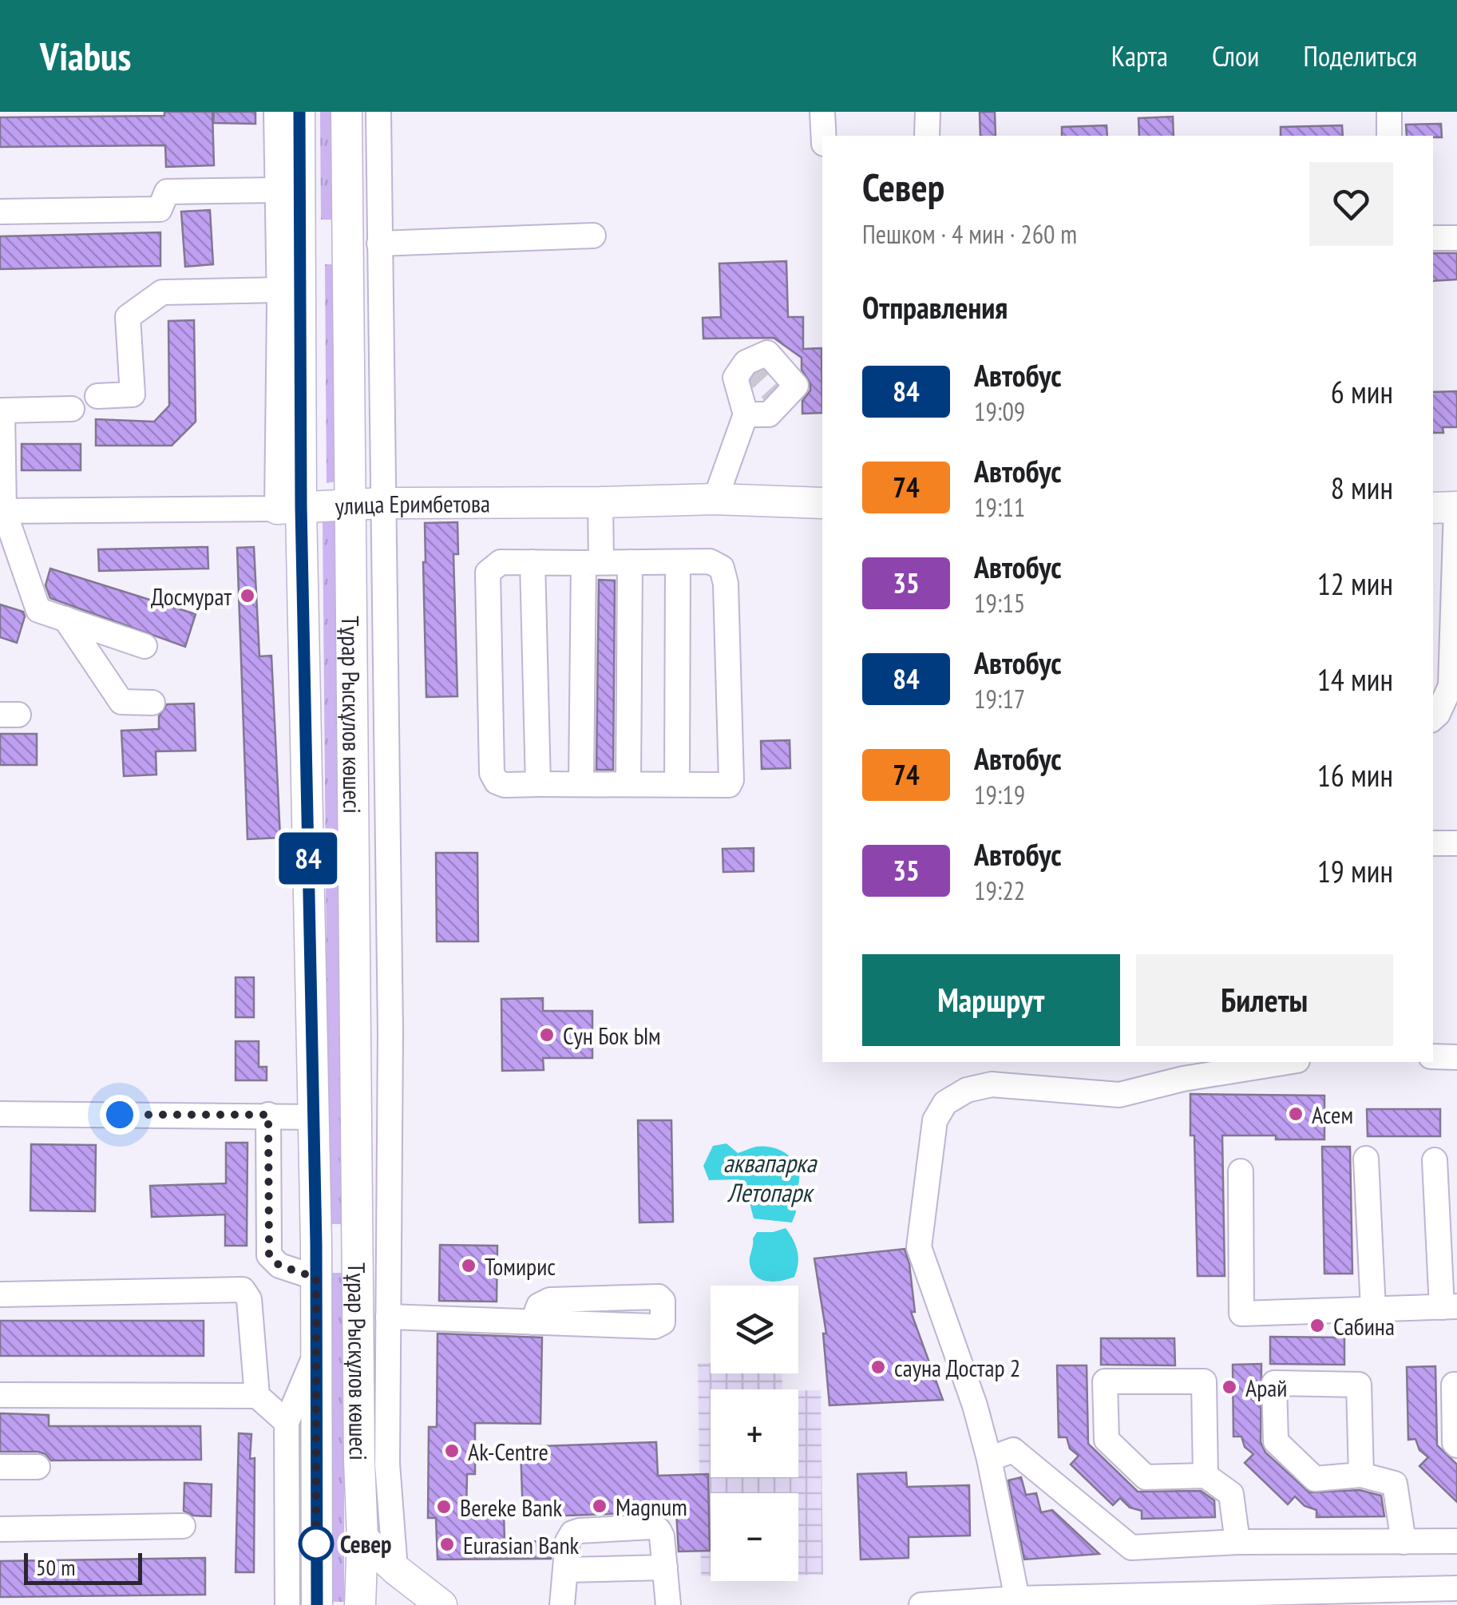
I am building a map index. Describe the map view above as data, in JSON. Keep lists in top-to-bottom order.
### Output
{
  "streets": {
    "main road": ["улица Еримбетова", "Тұрар Рыскұлов көшесі"]
  },
  "crossings": [
    ["улица Еримбетова", "Тұрар Рыскұлов көшесі"]
  ],
  "water": ["аквапарка Летопарк"],
  "places": [
    "Досмурат",
    "Сун Бок Ым",
    "Асем",
    "Томирис",
    "Сабина",
    "сауна Достар 2",
    "Арай",
    "Ak-Centre",
    "Magnum",
    "Bereke Bank",
    "Север",
    "Eurasian Bank"
  ],
  "lines": ["bus line 84"],
  "scale_bar": "50 m",
  "page": {
    "header": "Viabus",
    "nav": ["Карта", "Слои", "Поделиться"],
    "on_map": "84",
    "heading": [
      ["Север", "Пешком · 4 мин · 260 m"],
      "Отправления"
    ],
    "list": [
      {
        "mark": "84",
        "name": "Автобус",
        "note": "19:09",
        "value": "6 мин"
      },
      {
        "mark": "74",
        "name": "Автобус",
        "note": "19:11",
        "value": "8 мин"
      },
      {
        "mark": "35",
        "name": "Автобус",
        "note": "19:15",
        "value": "12 мин"
      },
      {
        "mark": "84",
        "name": "Автобус",
        "note": "19:17",
        "value": "14 мин"
      },
      {
        "mark": "74",
        "name": "Автобус",
        "note": "19:19",
        "value": "16 мин"
      },
      {
        "mark": "35",
        "name": "Автобус",
        "note": "19:22",
        "value": "19 мин"
      }
    ],
    "buttons": ["Маршрут", "Билеты"],
    "map_buttons": ["+", "−"],
    "scale": "50 m"
  }
}
